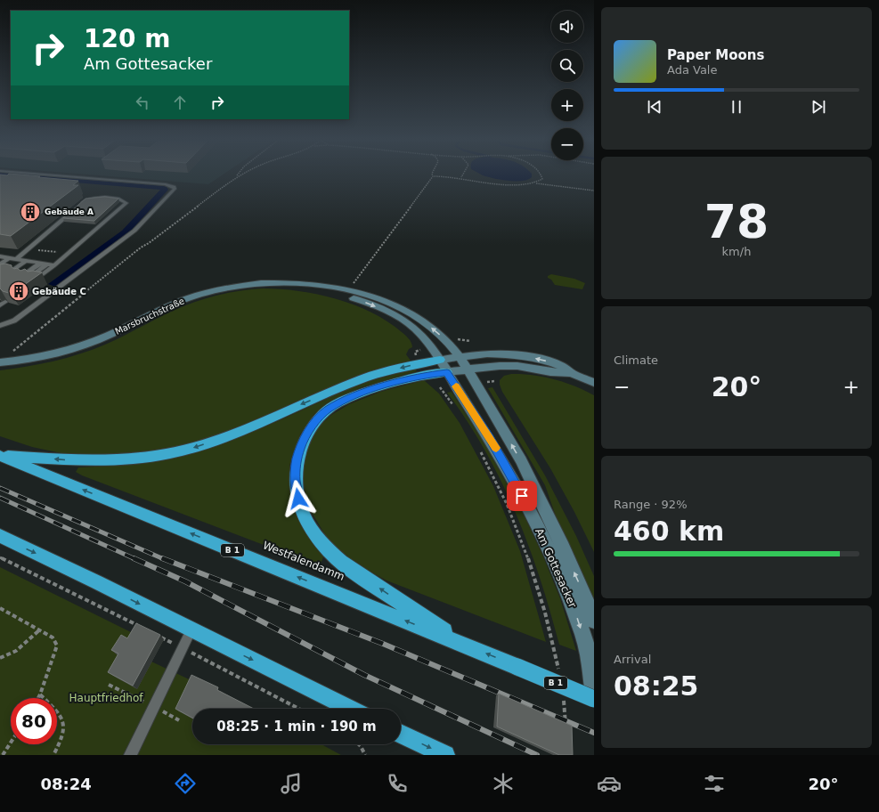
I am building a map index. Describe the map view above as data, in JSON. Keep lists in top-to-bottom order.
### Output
{
  "streets": {
    "highway": ["B 1", "Westfalendamm"],
    "street": ["Marsbruchstraße", "Am Gottesacker"]
  },
  "crossings": [
    ["Marsbruchstraße", "Am Gottesacker"]
  ],
  "parks": ["Hauptfriedhof"],
  "places": {
    "building": ["Gebäude A", "Gebäude C"]
  },
  "page": {
    "map_buttons": ["+", "−"],
    "turn": ["120 m", "Am Gottesacker"],
    "song": ["Paper Moons", "Ada Vale"],
    "tile": [
      ["78", "km/h"],
      "Climate",
      ["Range · 92%", "460 km"],
      ["Arrival", "08:25"]
    ],
    "heat": ["−", "20°", "+"],
    "limit": "80",
    "trip": "08:25 · 1 min · 190 m",
    "tabs": ["08:24", "20°"]
  }
}
